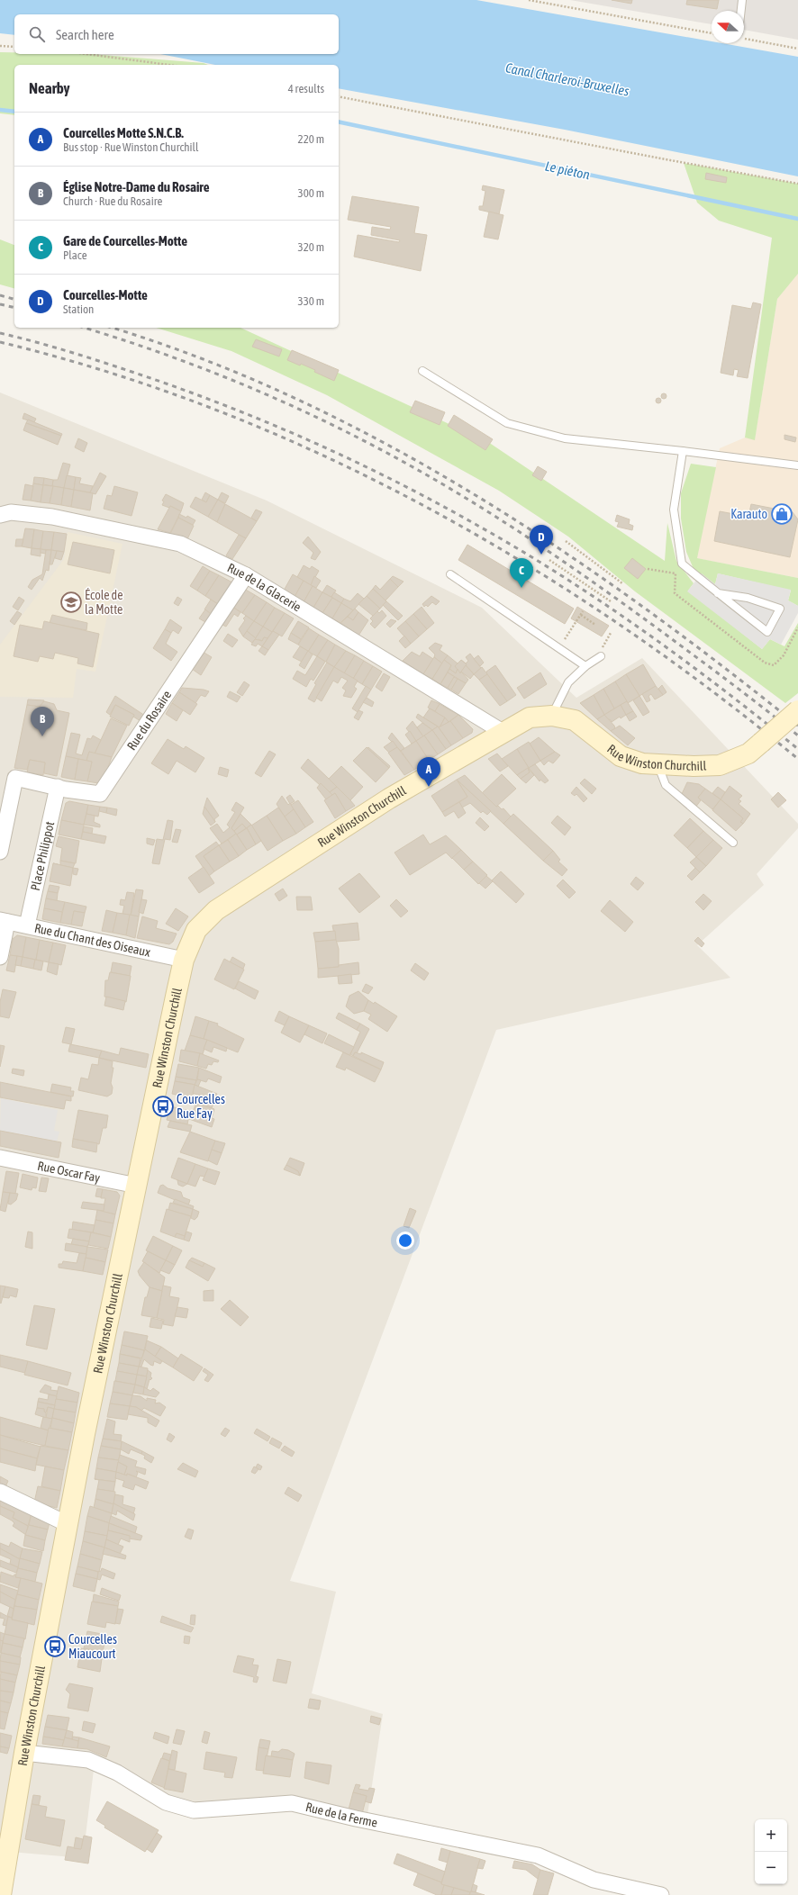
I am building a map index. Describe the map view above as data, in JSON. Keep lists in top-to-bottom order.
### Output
{
  "streets": {
    "main road": ["Rue Winston Churchill"],
    "street": [
      "Rue de la Glacerie",
      "Rue du Rosaire",
      "Place Philippot",
      "Rue du Chant des Oiseaux",
      "Rue Oscar Fay",
      "Rue de la Ferme"
    ]
  },
  "crossings": [
    ["Rue de la Glacerie", "Rue du Rosaire"],
    ["Rue de la Glacerie", "Rue Winston Churchill"],
    ["Rue du Rosaire", "Place Philippot"],
    ["Rue Winston Churchill", "Rue du Chant des Oiseaux"],
    ["Rue Winston Churchill", "Rue Oscar Fay"],
    ["Rue Winston Churchill", "Rue de la Ferme"],
    ["Place Philippot", "Rue du Chant des Oiseaux"]
  ],
  "water": ["Canal Charleroi-Bruxelles", "Le piéton"],
  "places": {
    "shop": ["Karauto"],
    "school or university": ["École de la Motte"],
    "bus stop": ["Courcelles Rue Fay", "Courcelles Miaucourt"]
  },
  "north": "left",
  "page": {
    "search": "Search here",
    "heading": ["Nearby", "4 results"],
    "list": [
      {
        "mark": "A",
        "name": "Courcelles Motte S.N.C.B.",
        "note": "Bus stop · Rue Winston Churchill",
        "value": "220 m"
      },
      {
        "mark": "B",
        "name": "Église Notre-Dame du Rosaire",
        "note": "Church · Rue du Rosaire",
        "value": "300 m"
      },
      {
        "mark": "C",
        "name": "Gare de Courcelles-Motte",
        "note": "Place",
        "value": "320 m"
      },
      {
        "mark": "D",
        "name": "Courcelles-Motte",
        "note": "Station",
        "value": "330 m"
      }
    ],
    "pins": [
      "D",
      "C",
      "B",
      "A"
    ],
    "map_buttons": ["+", "−"]
  }
}
